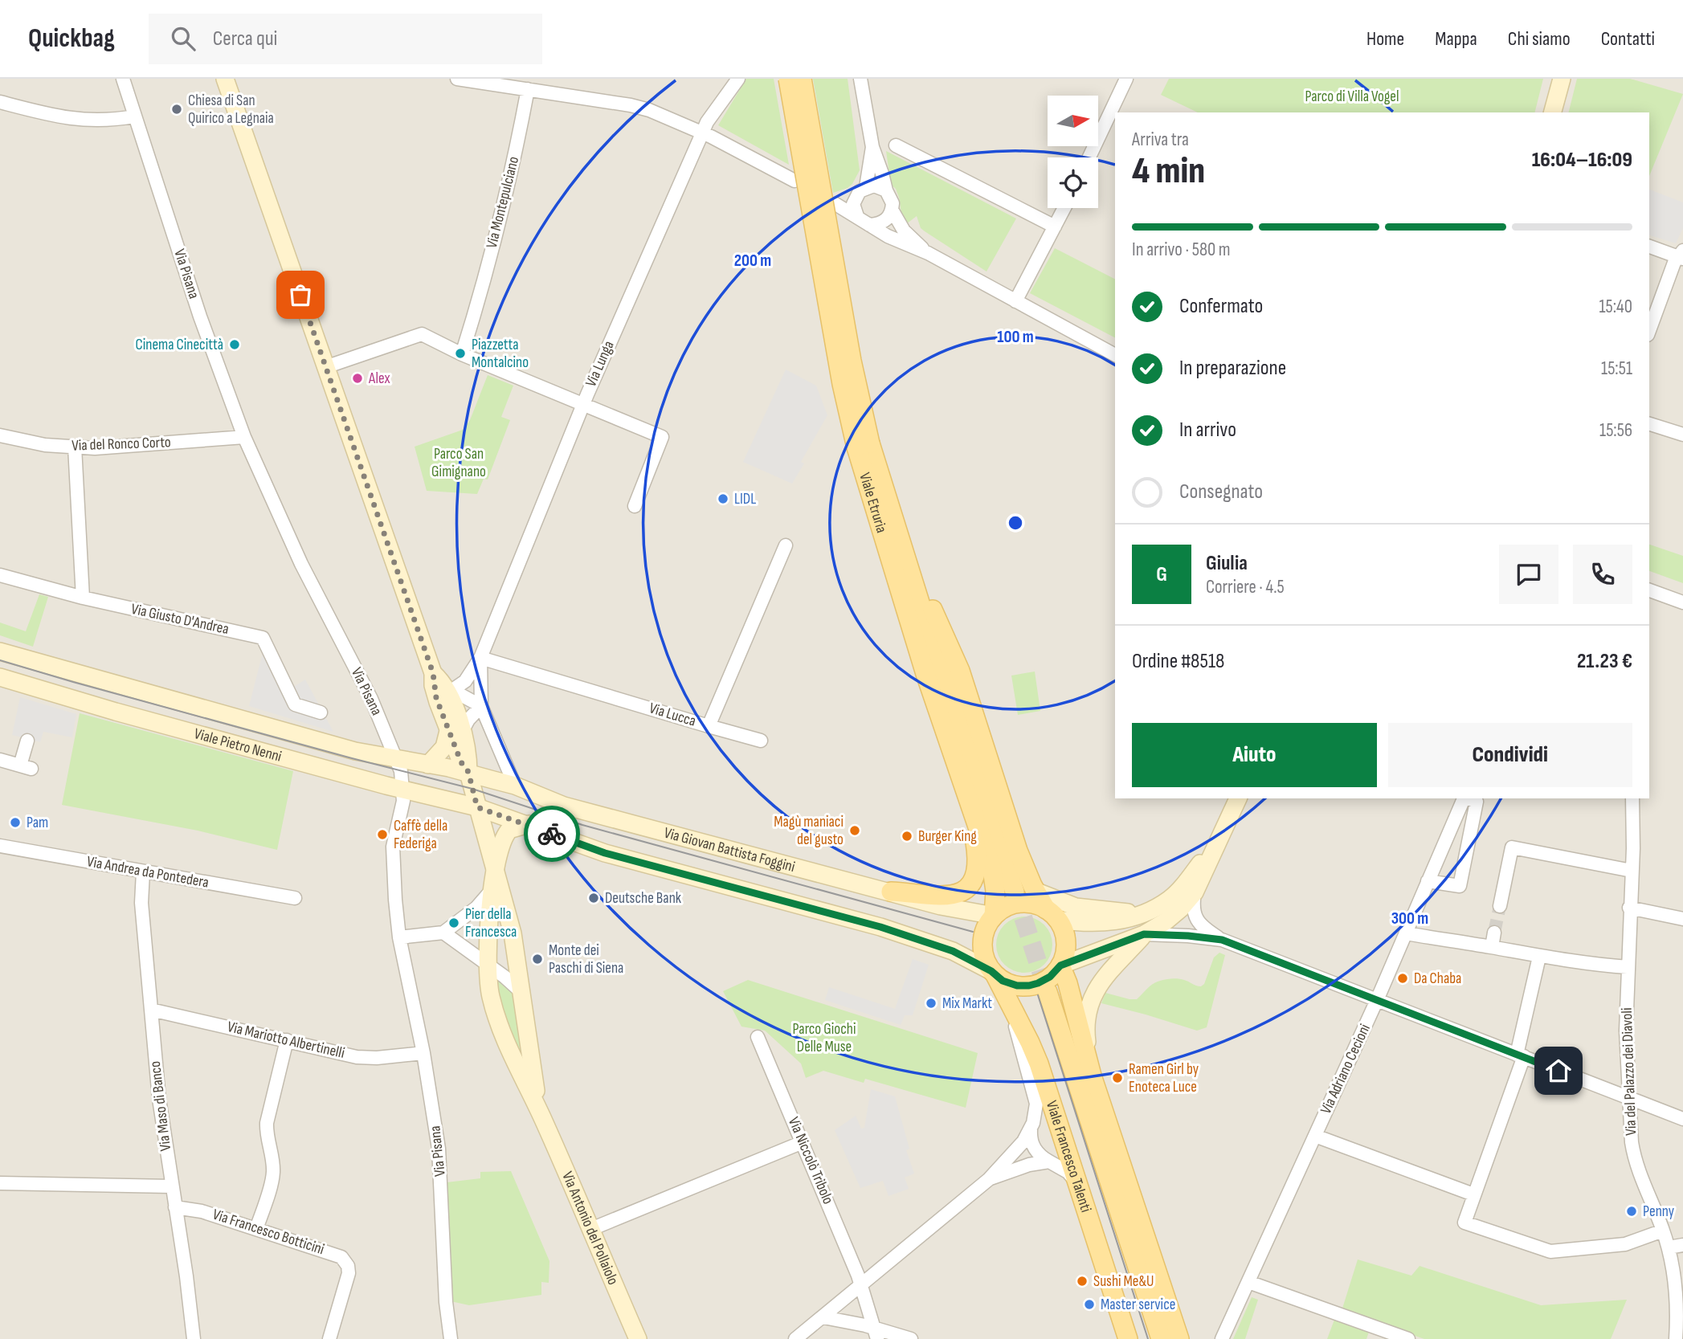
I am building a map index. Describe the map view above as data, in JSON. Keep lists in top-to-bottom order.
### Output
{
  "streets": {
    "main road": ["Viale Etruria", "Viale Francesco Talenti"],
    "street": [
      "Via Montepulciano",
      "Via Pisana",
      "Via Lunga",
      "Via del Ronco Corto",
      "Via Giusto D'Andrea",
      "Via Lucca",
      "Viale Pietro Nenni",
      "Via Giovan Battista Foggini",
      "Via Andrea da Pontedera",
      "Via Mariotto Albertinelli",
      "Via Adriano Cecioni",
      "Via del Palazzo dei Diavoli",
      "Via Maso di Banco",
      "Via Niccolò Tribolo",
      "Via Antonio del Pollaiolo",
      "Via Francesco Botticini"
    ]
  },
  "crossings": [
    ["Via Pisana", "Via del Ronco Corto"],
    ["Via Pisana", "Viale Pietro Nenni"],
    ["Via Pisana", "Via Mariotto Albertinelli"],
    ["Via Lunga", "Via Lucca"],
    ["Via Lunga", "Via Antonio del Pollaiolo"],
    ["Viale Etruria", "Via Giovan Battista Foggini"],
    ["Viale Etruria", "Viale Francesco Talenti"],
    ["Viale Pietro Nenni", "Via Giovan Battista Foggini"],
    ["Viale Pietro Nenni", "Via Antonio del Pollaiolo"],
    ["Via Giovan Battista Foggini", "Viale Francesco Talenti"],
    ["Via Giovan Battista Foggini", "Via Antonio del Pollaiolo"],
    ["Via Andrea da Pontedera", "Via Maso di Banco"],
    ["Via Mariotto Albertinelli", "Via Maso di Banco"],
    ["Via Maso di Banco", "Via Francesco Botticini"]
  ],
  "parks": ["Parco di Villa Vogel", "Parco San Gimignano", "Parco Giochi Delle Muse"],
  "places": [
    "Chiesa di San Quirico a Legnaia",
    "Cinema Cinecittà",
    "Piazzetta Montalcino",
    "Alex",
    "LIDL",
    "Pam",
    "Magù maniaci del gusto",
    "Caffè della Federiga",
    "Burger King",
    "Deutsche Bank",
    "Pier della Francesca",
    "Monte dei Paschi di Siena",
    "Da Chaba",
    "Mix Markt",
    "Ramen Girl by Enoteca Luce",
    "Penny",
    "Sushi Me&U",
    "Master service"
  ],
  "north": "right",
  "page": {
    "header": "Quickbag",
    "search": "Cerca qui",
    "nav": [
      "Home",
      "Mappa",
      "Chi siamo",
      "Contatti"
    ],
    "heading": ["4 min", "Arriva tra", "16:04–16:09"],
    "panel": [
      "Giulia",
      "Corriere · 4.5",
      "Ordine #8518",
      "21.23 €"
    ],
    "bar": "In arrivo · 580 m",
    "list": [
      ["Confermato", "15:40"],
      ["In preparazione", "15:51"],
      ["In arrivo", "15:56"],
      "Consegnato"
    ],
    "round": "G",
    "buttons": ["Aiuto", "Condividi"]
  },
  "rings": ["200 m", "100 m", "300 m"]
}
